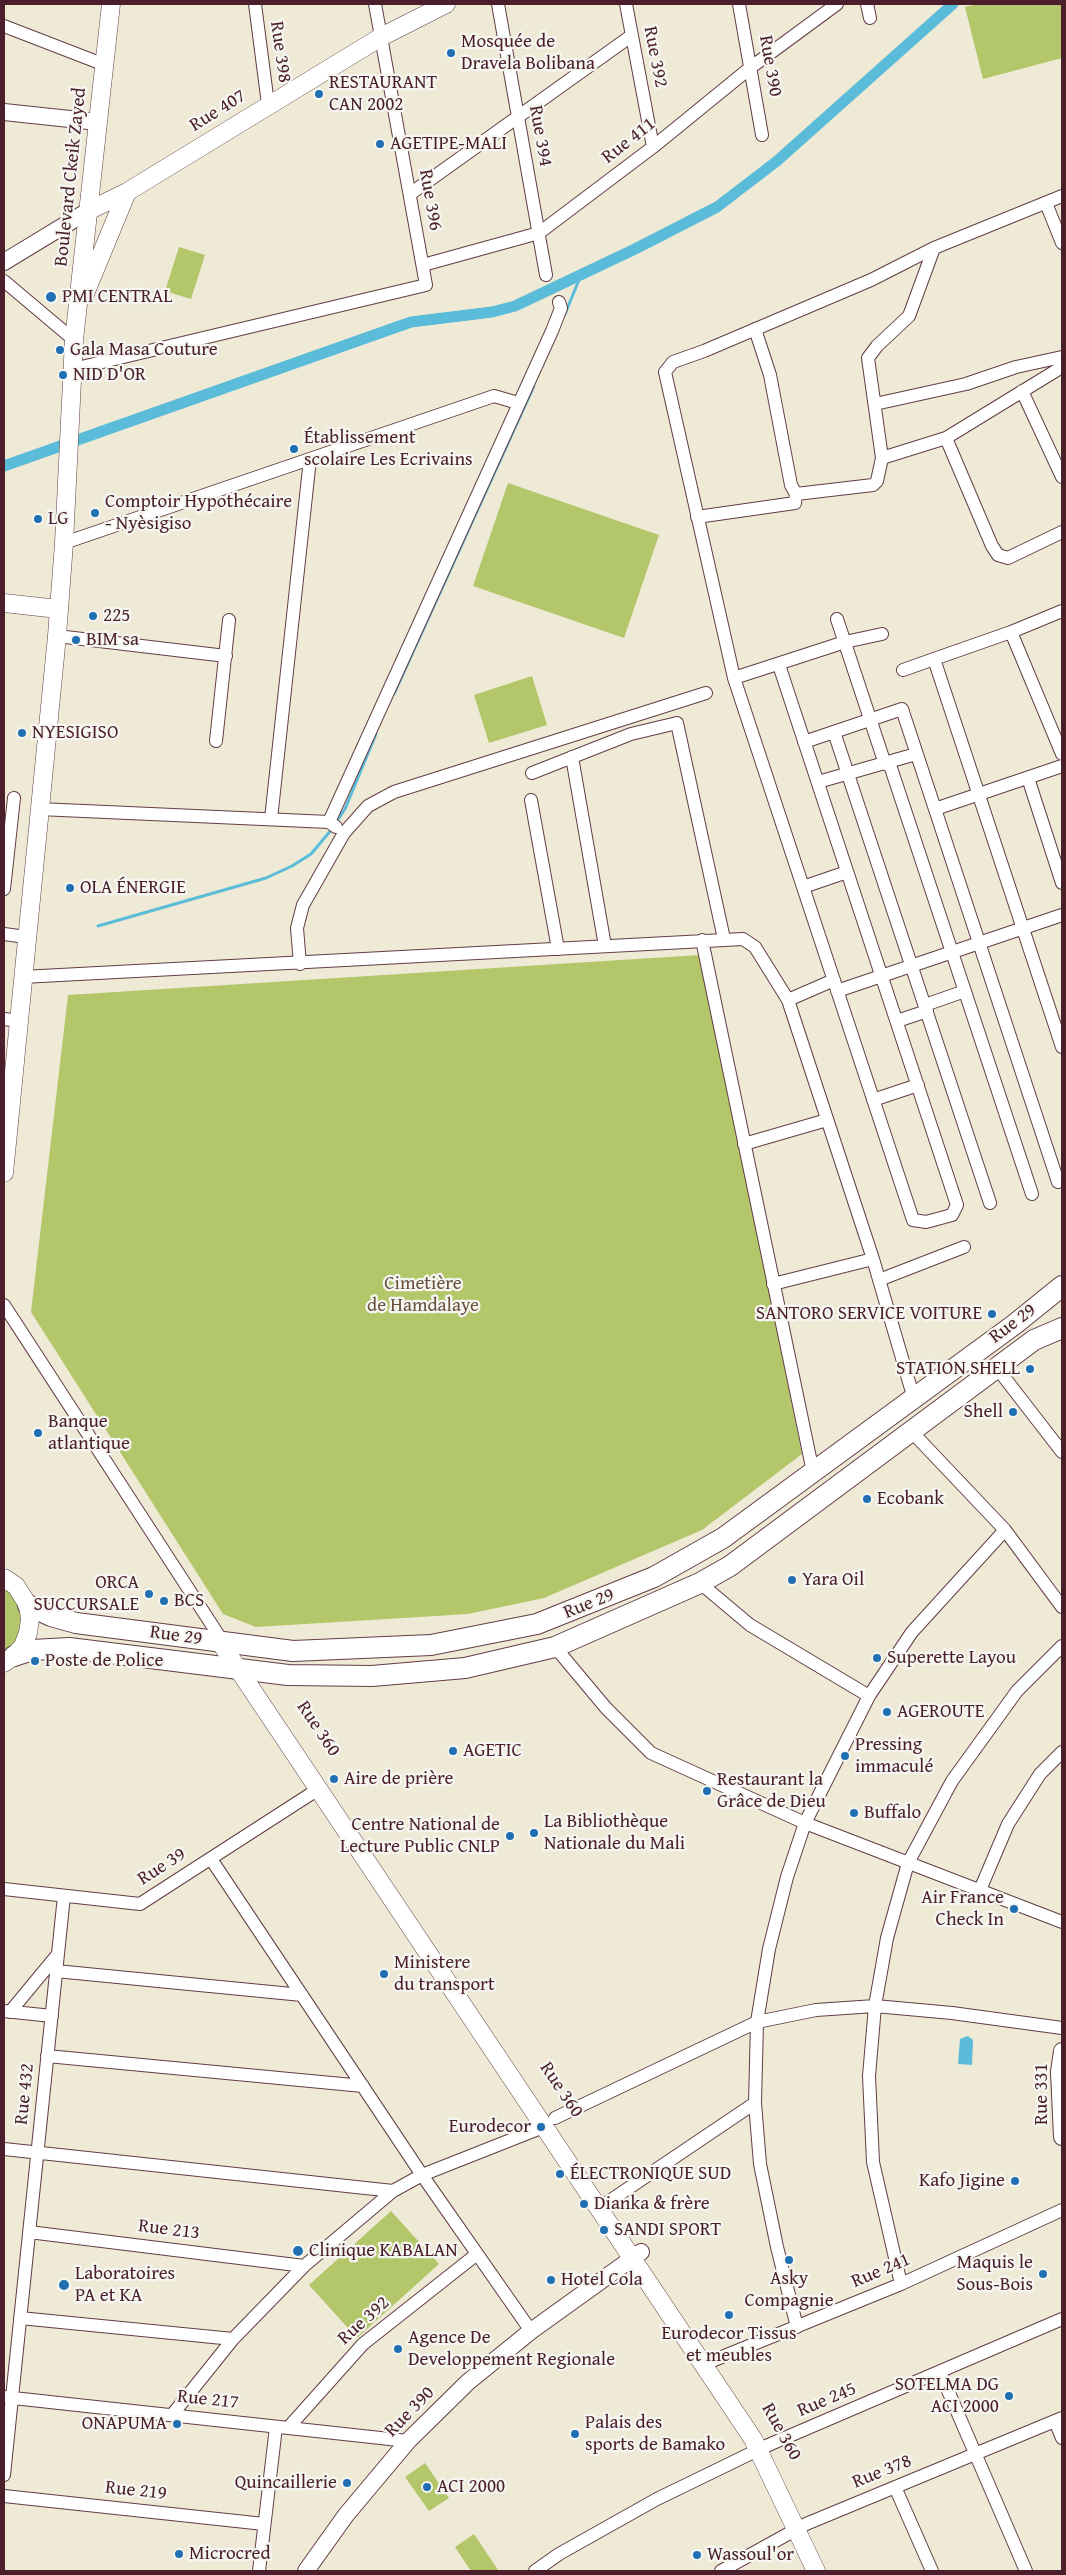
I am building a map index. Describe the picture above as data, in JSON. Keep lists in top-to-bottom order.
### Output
{
  "streets": {
    "main road": [
      "Rue 407",
      "Boulevard Ckeik Zayed",
      "Rue 29",
      "Rue 360"
    ],
    "street": [
      "Rue 398",
      "Rue 392",
      "Rue 390",
      "Rue 394",
      "Rue 411",
      "Rue 396",
      "Rue 39",
      "Rue 432",
      "Rue 331",
      "Rue 213",
      "Rue 241",
      "Rue 217",
      "Rue 245",
      "Rue 378",
      "Rue 219"
    ]
  },
  "crossings": [
    ["Rue 398", "Rue 407"],
    ["Rue 392", "Rue 411"],
    ["Rue 392", "Rue 217"],
    ["Rue 390", "Rue 411"],
    ["Rue 390", "Rue 360"],
    ["Rue 390", "Rue 217"],
    ["Rue 407", "Boulevard Ckeik Zayed"],
    ["Rue 407", "Rue 396"],
    ["Rue 394", "Rue 411"],
    ["Rue 411", "Rue 396"],
    ["Boulevard Ckeik Zayed", "Rue 396"],
    ["Rue 29", "Rue 360"],
    ["Rue 360", "Rue 241"],
    ["Rue 360", "Rue 245"],
    ["Rue 360", "Rue 378"],
    ["Rue 39", "Rue 432"],
    ["Rue 432", "Rue 213"],
    ["Rue 432", "Rue 217"]
  ],
  "parks": ["Cimetière de Hamdalaye"],
  "places": [
    "Mosquée de Dravela Bolibana",
    "RESTAURANT CAN 2002",
    "AGETIPE-MALI",
    "PMI CENTRAL",
    "Gala Masa Couture",
    "NID D'OR",
    "Établissement scolaire Les Ecrivains",
    "Comptoir Hypothécaire - Nyèsigiso",
    "LG",
    "225",
    "BIM sa",
    "NYESIGISO",
    "OLA ÉNERGIE",
    "SANTORO SERVICE VOITURE",
    "STATION SHELL",
    "Shell",
    "Banque atlantique",
    "Ecobank",
    "Yara Oil",
    "ORCA SUCCURSALE",
    "BCS",
    "Superette Layou",
    "Poste de Police",
    "AGEROUTE",
    "AGETIC",
    "Pressing immaculé",
    "Aire de prière",
    "Restaurant la Grâce de Dieu",
    "Buffalo",
    "La Bibliothèque Nationale du Mali",
    "Centre National de Lecture Public CNLP",
    "Air France Check In",
    "Ministere du transport",
    "Eurodecor",
    "ÉLECTRONIQUE SUD",
    "Kafo Jigine",
    "Dianka & frère",
    "SANDI SPORT",
    "Clinique KABALAN",
    "Asky Compagnie",
    "Maquis le Sous-Bois",
    "Hotel Cola",
    "Laboratoires PA et KA",
    "Eurodecor Tissus et meubles",
    "Agence De Developpement Regionale",
    "SOTELMA DG ACI 2000",
    "ONAPUMA",
    "Palais des sports de Bamako",
    "Quincaillerie",
    "ACI 2000",
    "Microcred",
    "Wassoul'or"
  ]
}
